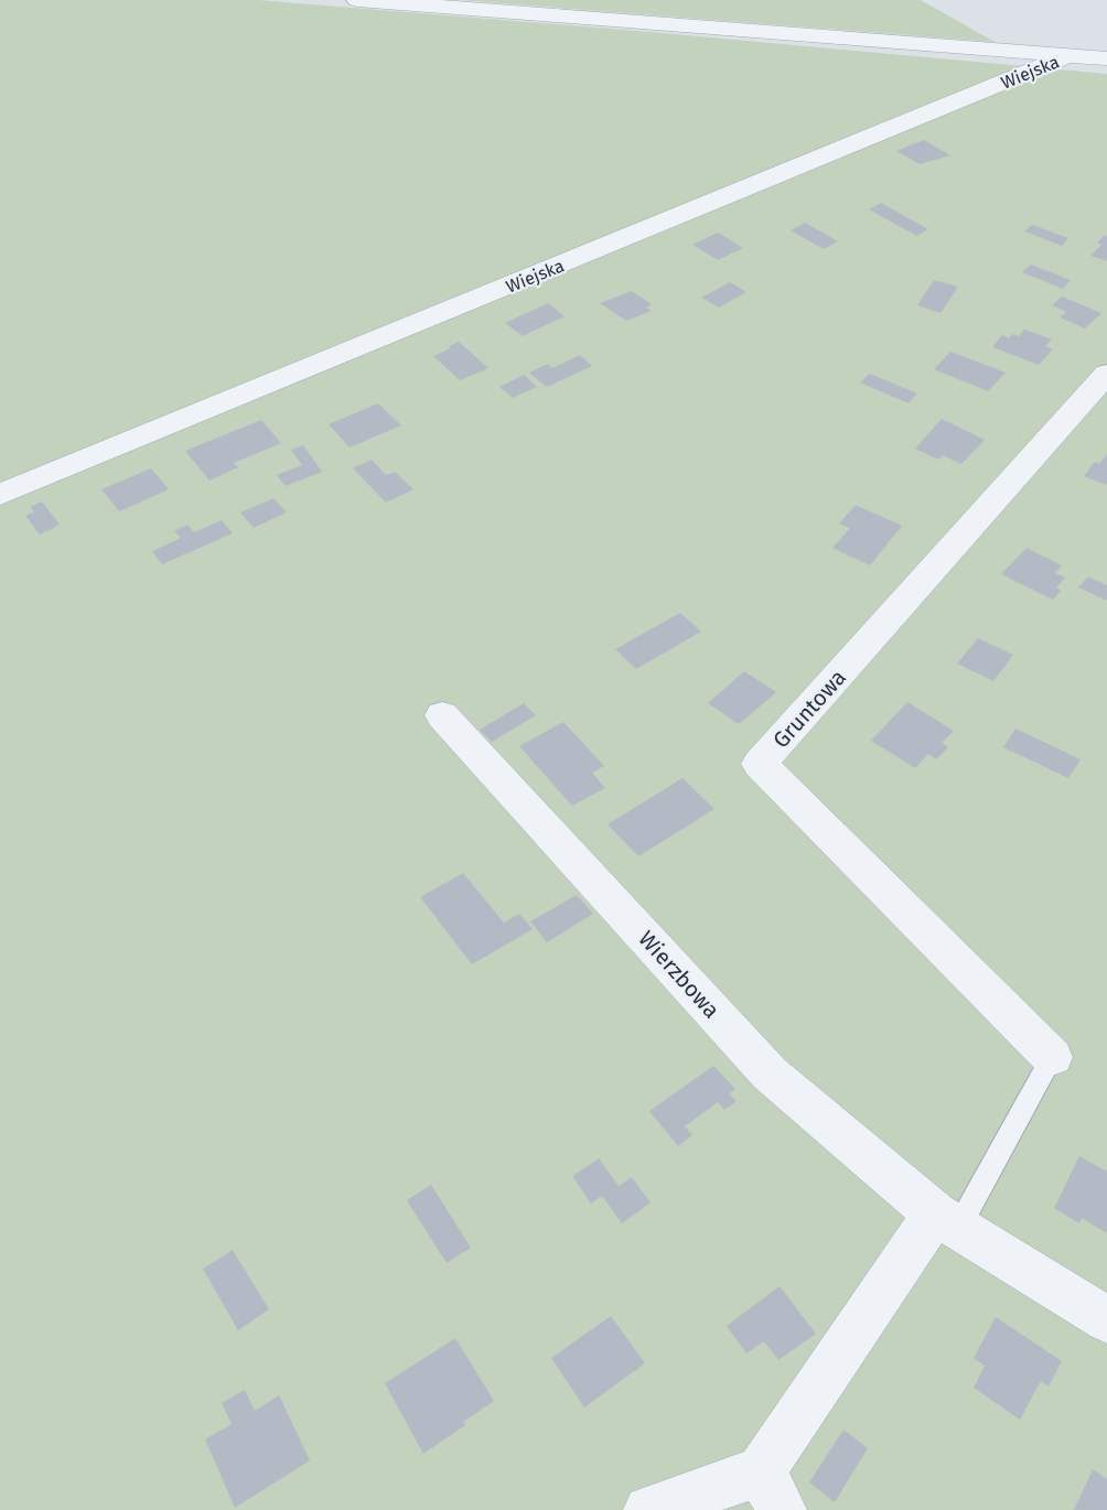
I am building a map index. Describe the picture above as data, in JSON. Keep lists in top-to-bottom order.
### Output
{
  "streets": {
    "street": ["Wiejska", "Gruntowa", "Wierzbowa"]
  }
}
